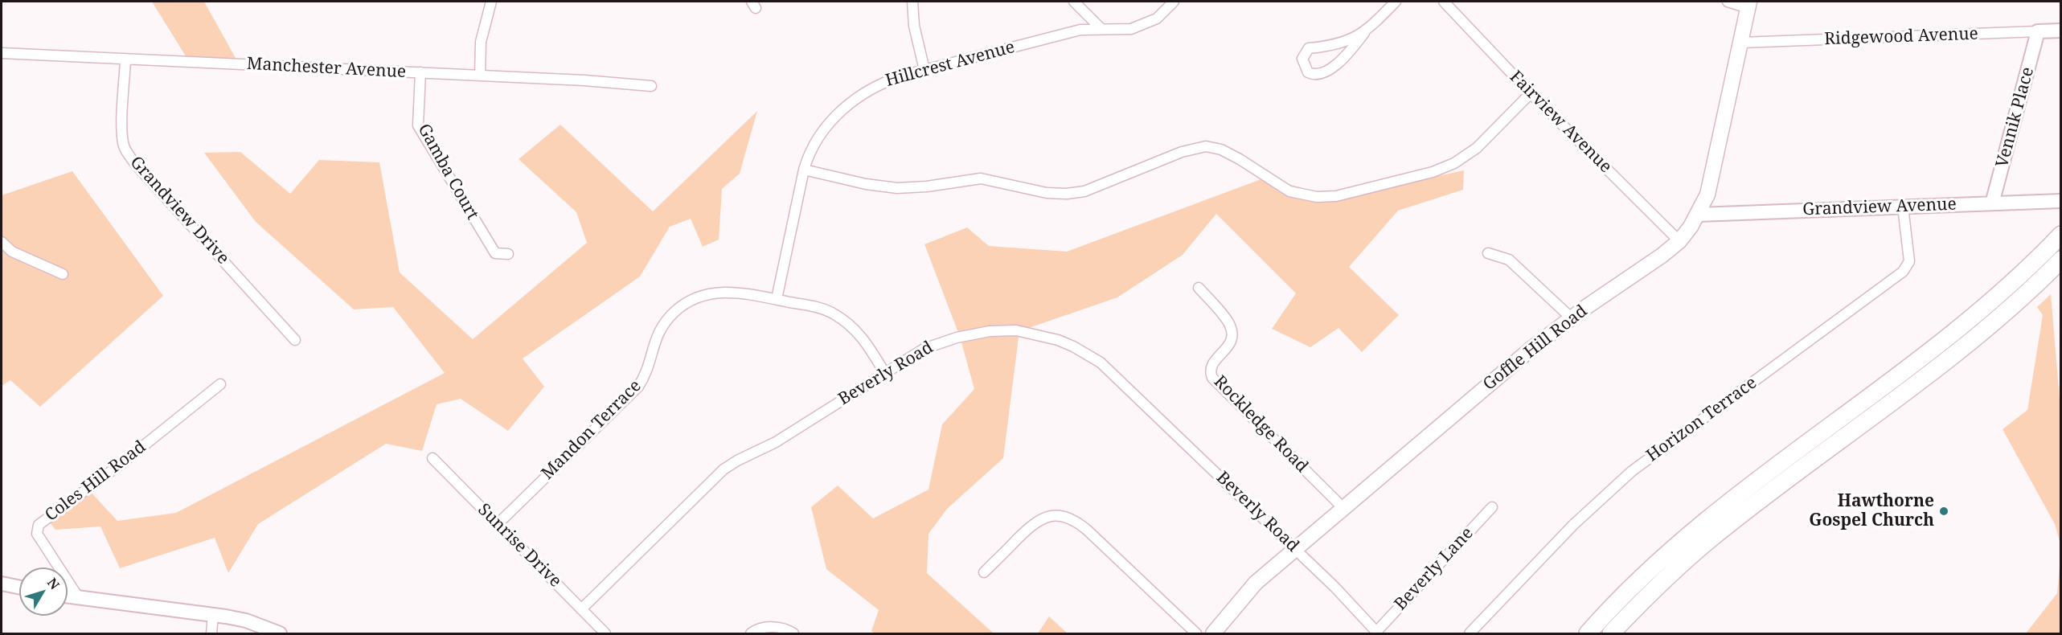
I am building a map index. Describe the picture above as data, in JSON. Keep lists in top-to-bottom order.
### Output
{
  "streets": {
    "main road": ["Goffle Hill Road"],
    "street": [
      "Ridgewood Avenue",
      "Hillcrest Avenue",
      "Manchester Avenue",
      "Vennik Place",
      "Fairview Avenue",
      "Gamba Court",
      "Grandview Avenue",
      "Grandview Drive",
      "Beverly Road",
      "Horizon Terrace",
      "Rockledge Road",
      "Mandon Terrace",
      "Coles Hill Road",
      "Sunrise Drive",
      "Beverly Lane"
    ]
  },
  "crossings": [
    ["Ridgewood Avenue", "Vennik Place"],
    ["Ridgewood Avenue", "Goffle Hill Road"],
    ["Hillcrest Avenue", "Mandon Terrace"],
    ["Manchester Avenue", "Gamba Court"],
    ["Manchester Avenue", "Grandview Drive"],
    ["Vennik Place", "Grandview Avenue"],
    ["Fairview Avenue", "Goffle Hill Road"],
    ["Grandview Avenue", "Goffle Hill Road"],
    ["Grandview Avenue", "Horizon Terrace"],
    ["Goffle Hill Road", "Beverly Road"],
    ["Goffle Hill Road", "Rockledge Road"],
    ["Beverly Road", "Mandon Terrace"],
    ["Beverly Road", "Sunrise Drive"],
    ["Beverly Road", "Beverly Lane"],
    ["Mandon Terrace", "Sunrise Drive"]
  ],
  "places": ["Hawthorne Gospel Church"],
  "north": "top right"
}
